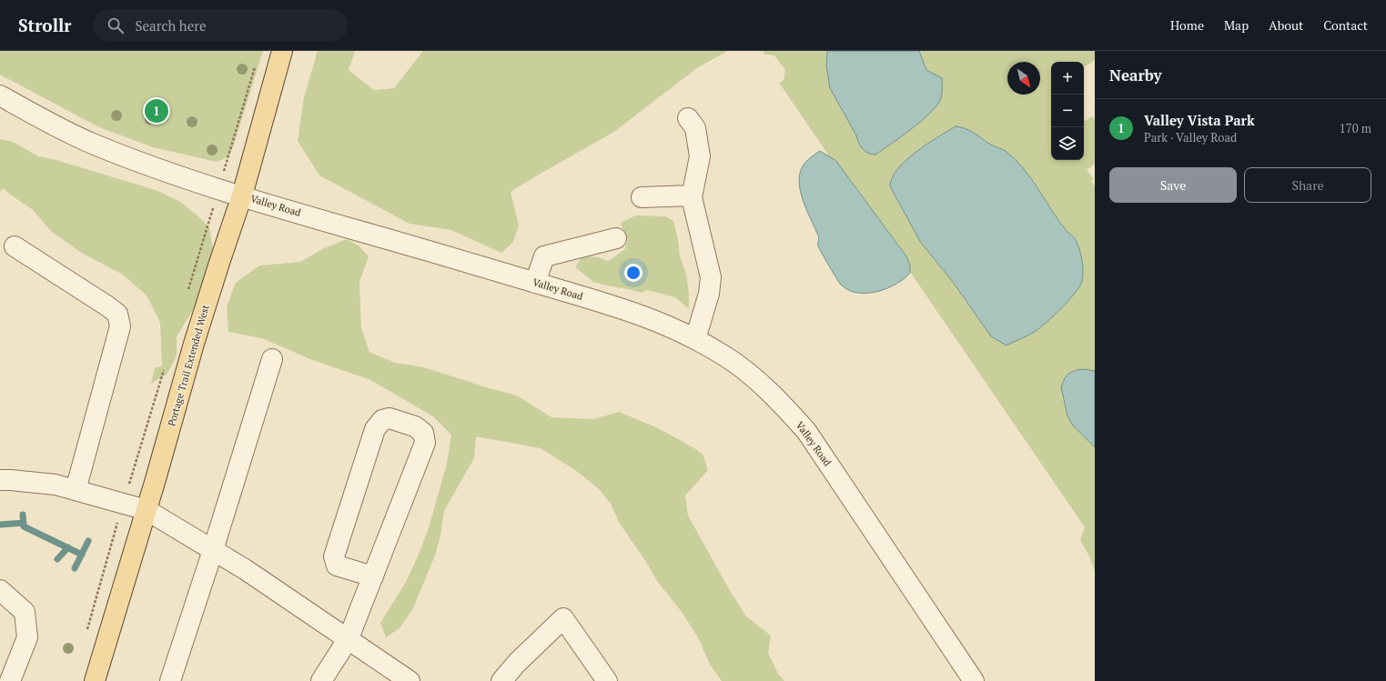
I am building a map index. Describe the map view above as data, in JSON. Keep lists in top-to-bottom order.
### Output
{
  "streets": {
    "main road": ["Portage Trail Extended West"],
    "street": ["Valley Road"]
  },
  "crossings": [
    ["Valley Road", "Portage Trail Extended West"]
  ],
  "north": "bottom right",
  "page": {
    "header": "Strollr",
    "search": "Search here",
    "nav": [
      "Home",
      "Map",
      "About",
      "Contact"
    ],
    "heading": "Nearby",
    "map_buttons": ["+", "−"],
    "pins": "1",
    "list": [
      {
        "mark": "1",
        "name": "Valley Vista Park",
        "note": "Park · Valley Road",
        "value": "170 m"
      }
    ],
    "buttons": ["Save", "Share"]
  }
}
